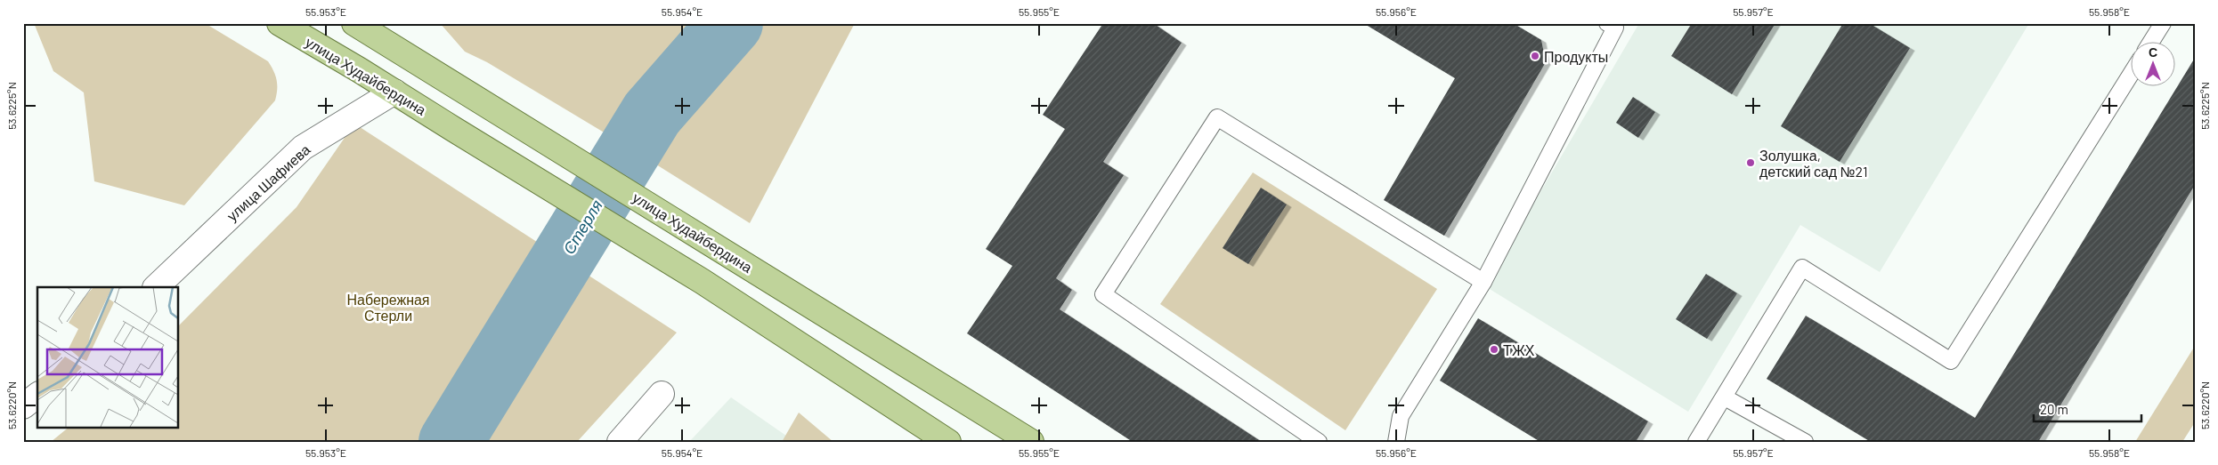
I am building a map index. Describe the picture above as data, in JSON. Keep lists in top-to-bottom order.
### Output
{
  "streets": {
    "main road": ["улица Худайбердина"],
    "street": ["улица Шафиева"]
  },
  "crossings": [
    ["улица Худайбердина", "улица Шафиева"]
  ],
  "water": ["Стерля"],
  "parks": ["Набережная Стерли"],
  "places": ["Продукты", "Золушка, детский сад №21", "ТЖХ"],
  "scale_bar": "20 m",
  "north": "top",
  "coordinates": [
    "55.953°E",
    "55.954°E",
    "55.955°E",
    "55.956°E",
    "55.957°E",
    "55.958°E",
    "53.6225°N",
    "53.6220°N"
  ]
}
